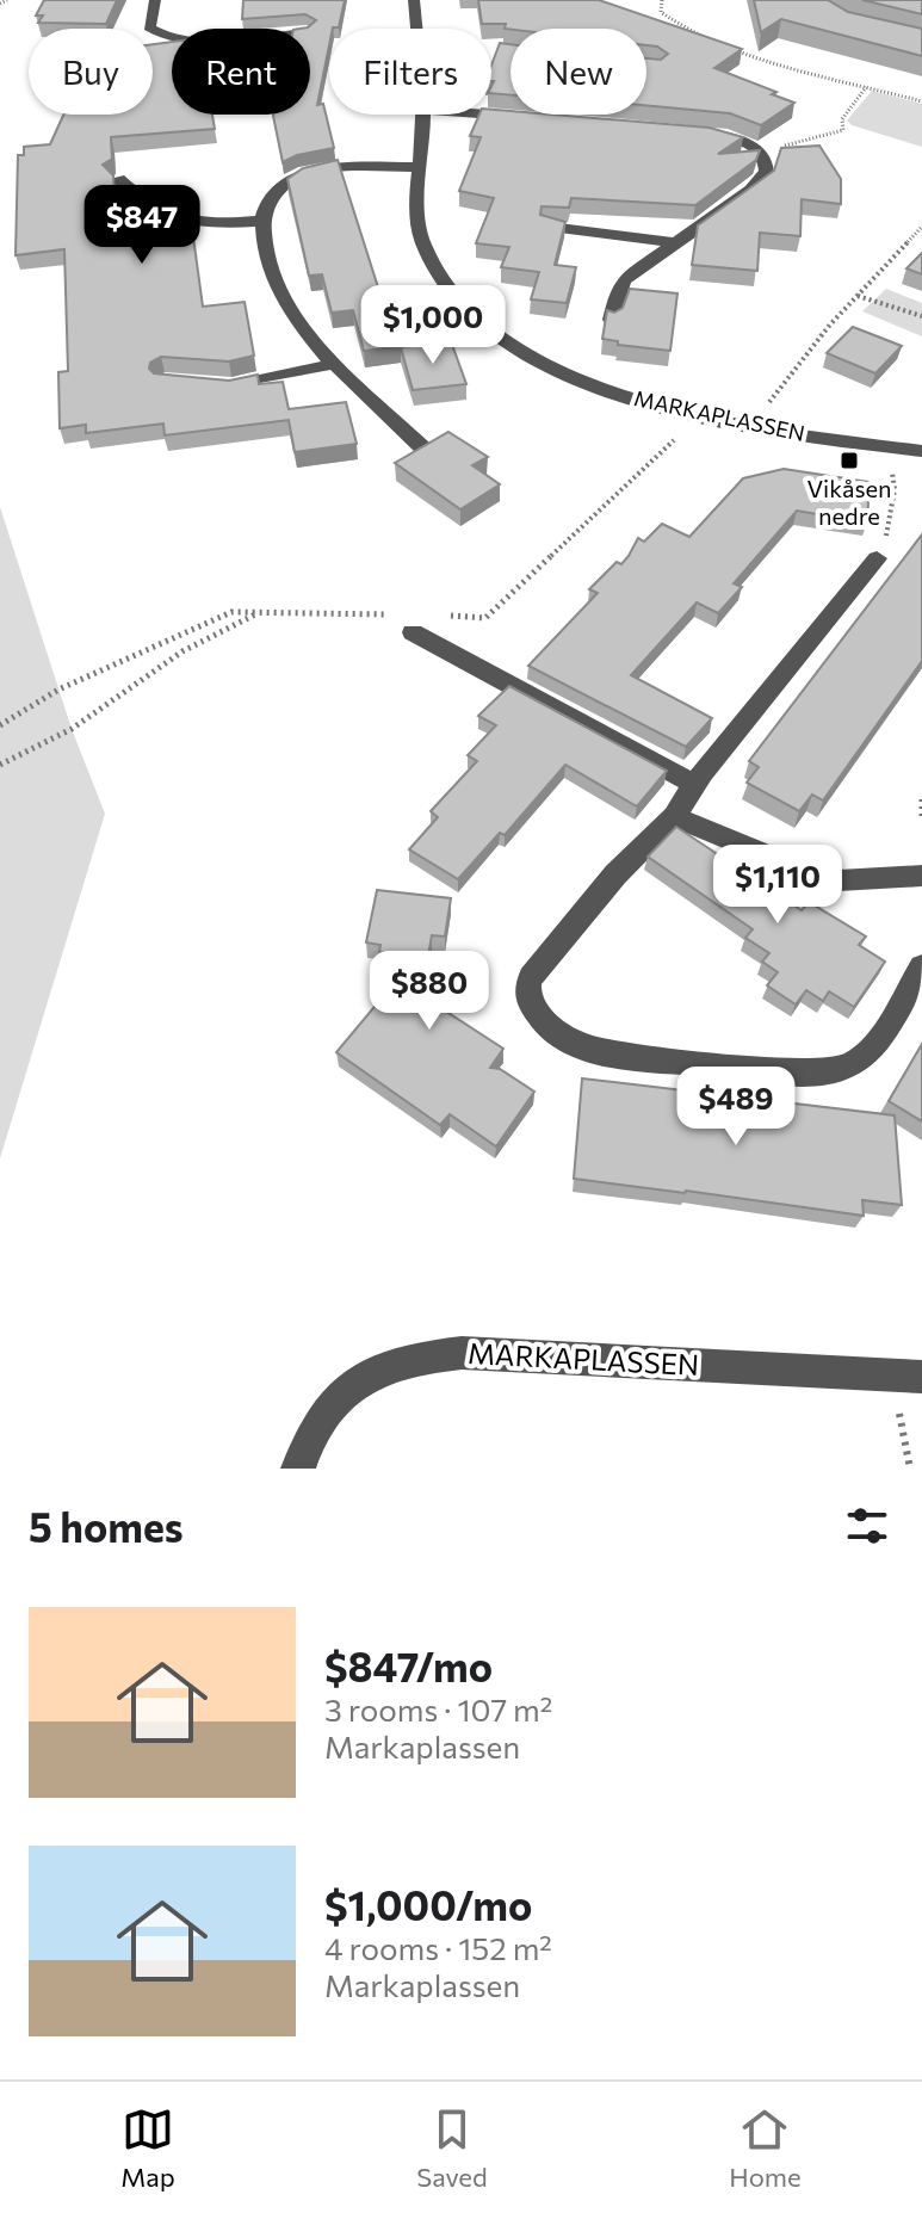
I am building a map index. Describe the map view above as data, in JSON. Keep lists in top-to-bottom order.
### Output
{
  "streets": {
    "street": ["MARKAPLASSEN"]
  },
  "places": {
    "transit": ["Vikåsen nedre"]
  },
  "page": {
    "chip": [
      "Buy",
      "Rent",
      "Filters",
      "New"
    ],
    "price": [
      "$847",
      "$1,000",
      "$1,110",
      "$880",
      "$489"
    ],
    "heading": "5 homes",
    "list": [
      {
        "name": "$847/mo",
        "note": "3 rooms · 107 m² · Markaplassen"
      },
      {
        "name": "$1,000/mo",
        "note": "4 rooms · 152 m² · Markaplassen"
      }
    ],
    "tabs": ["Map", "Saved", "Home"]
  }
}
